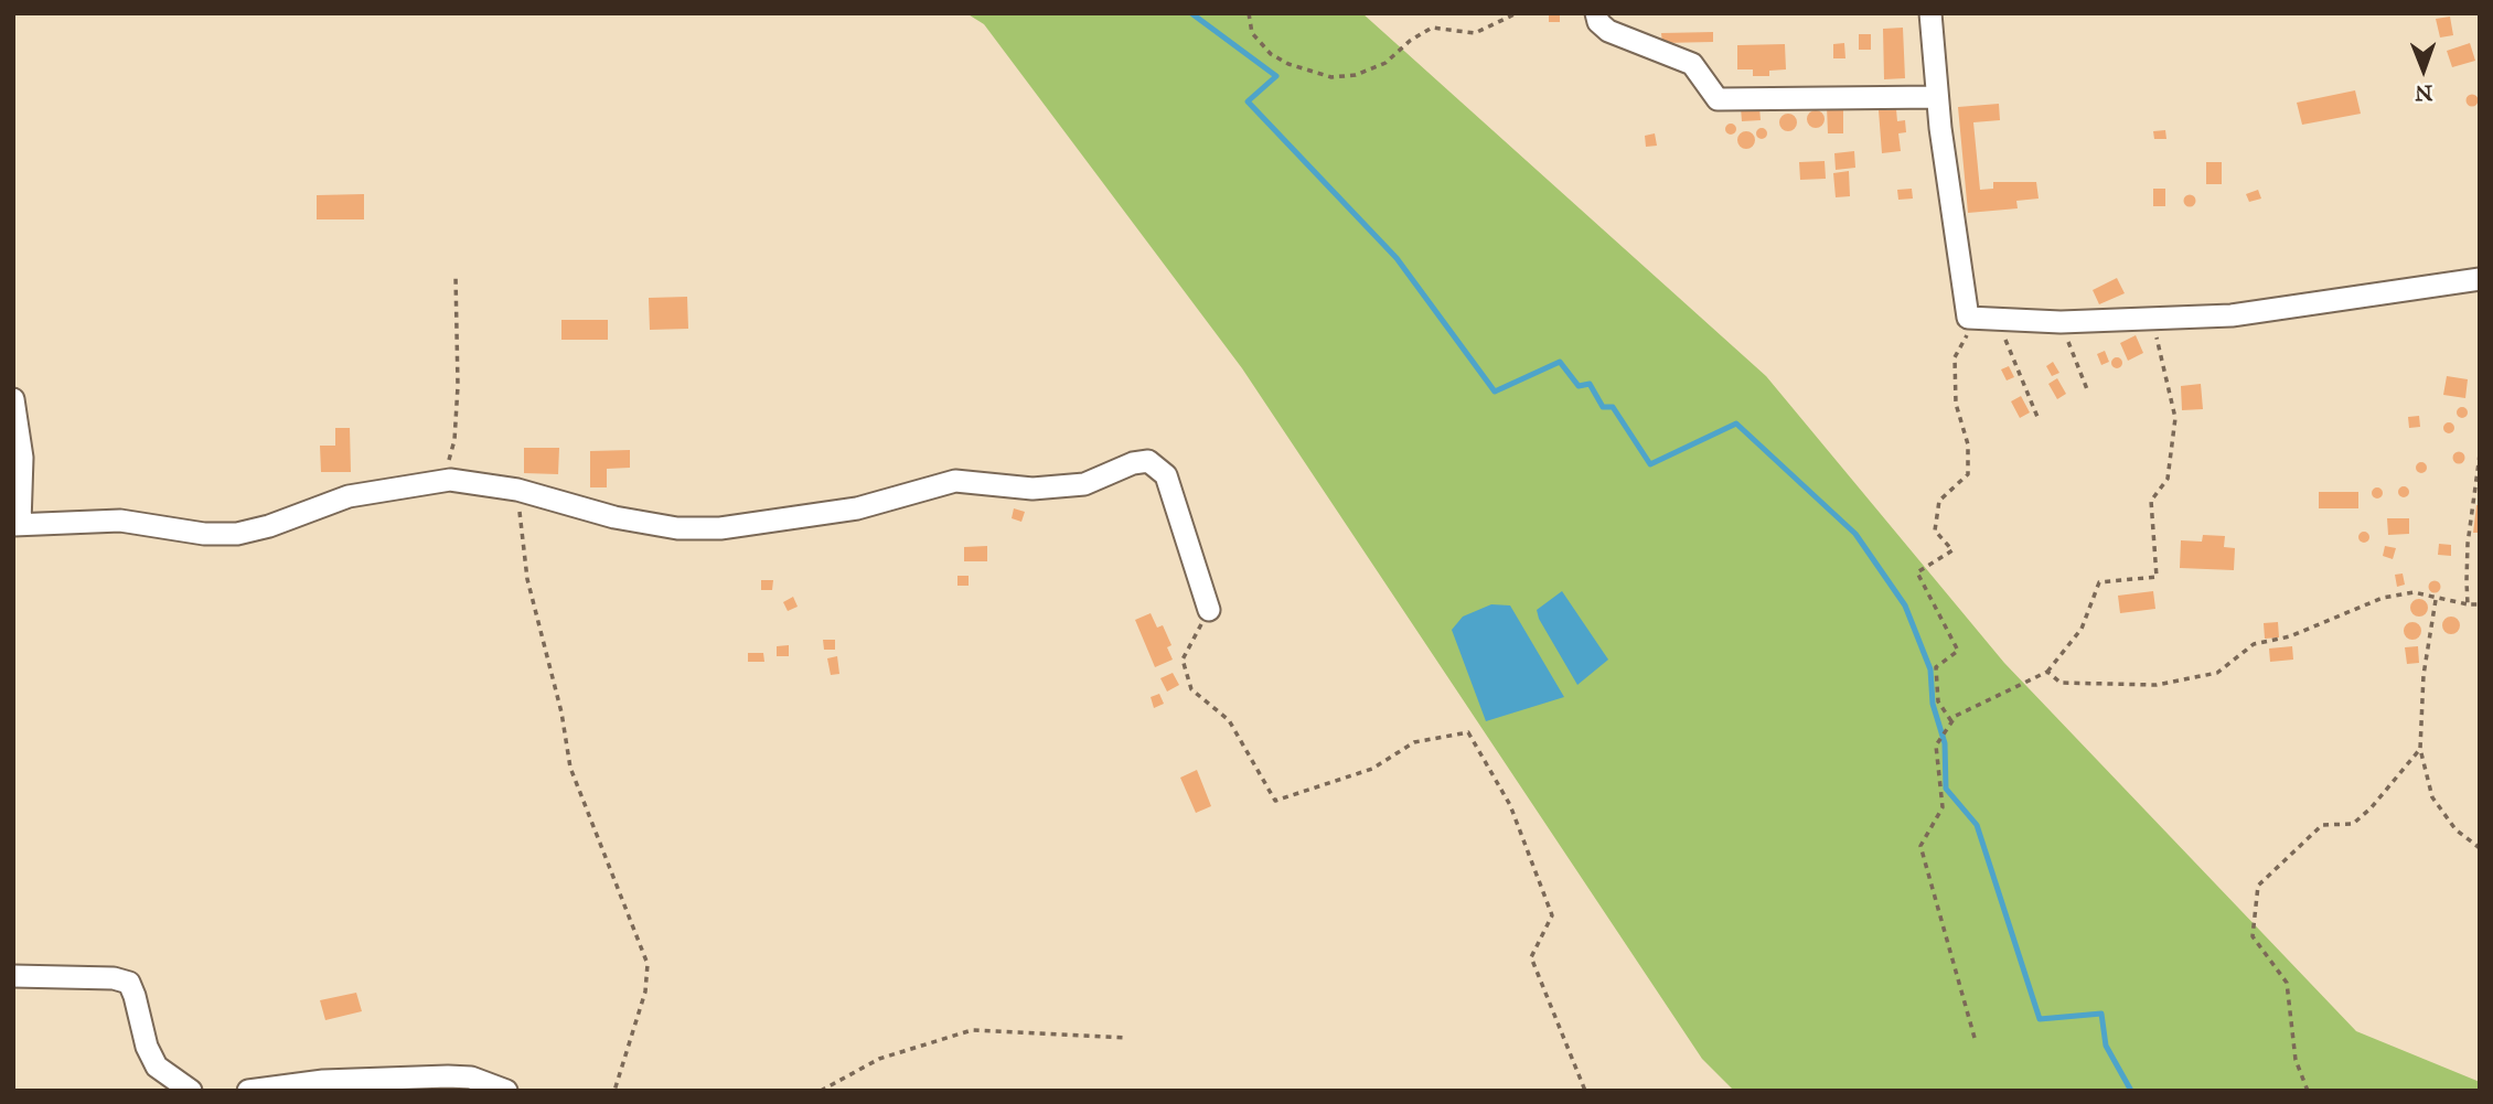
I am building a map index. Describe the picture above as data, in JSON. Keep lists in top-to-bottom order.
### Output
{
  "north": "bottom"
}
